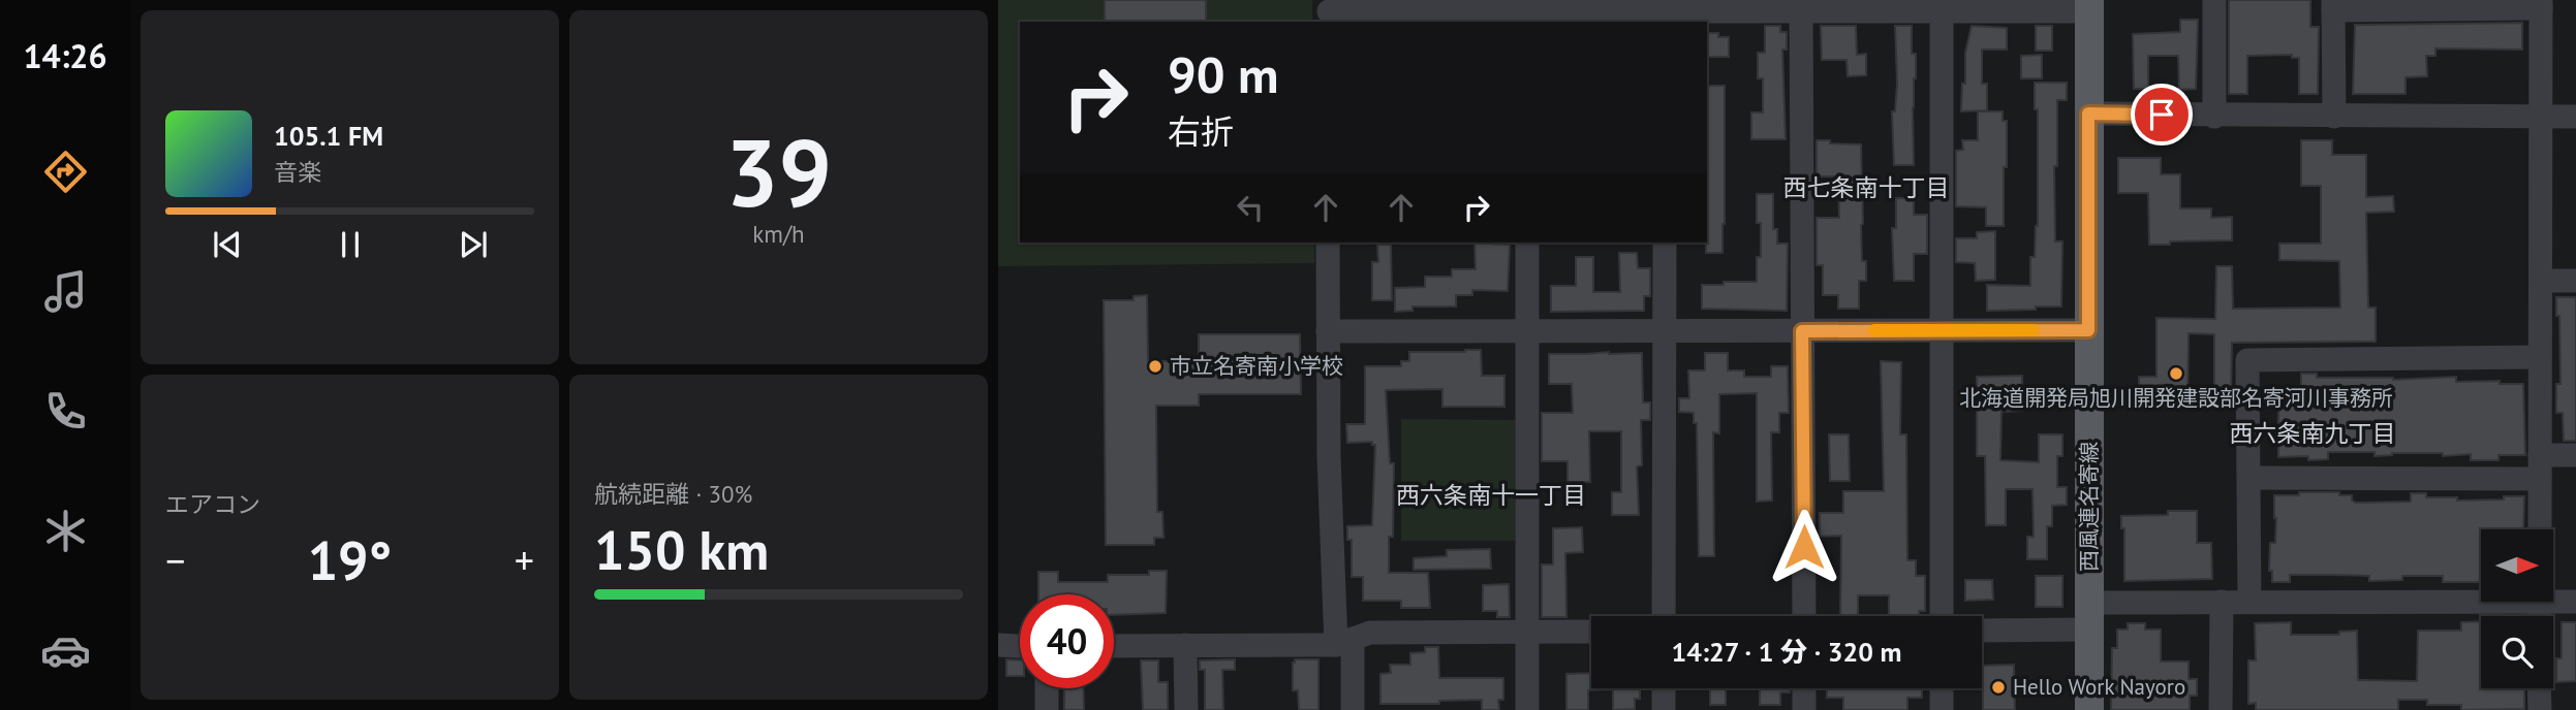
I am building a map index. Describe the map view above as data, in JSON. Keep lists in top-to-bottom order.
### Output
{
  "streets": {
    "main road": ["西風連名寄線"]
  },
  "districts": ["西七条南十丁目", "西六条南九丁目", "西六条南十一丁目"],
  "places": ["市立名寄南小学校", "北海道開発局旭川開発建設部名寄河川事務所", "Hello Work Nayoro"],
  "north": "right",
  "page": {
    "tabs": "14:26",
    "tile": [
      ["39", "km/h"],
      "エアコン",
      ["航続距離 · 30%", "150 km"]
    ],
    "turn": ["90 m", "右折"],
    "song": ["105.1 FM", "音楽"],
    "heat": ["−", "19°", "+"],
    "limit": "40",
    "trip": "14:27 · 1 分 · 320 m"
  }
}
